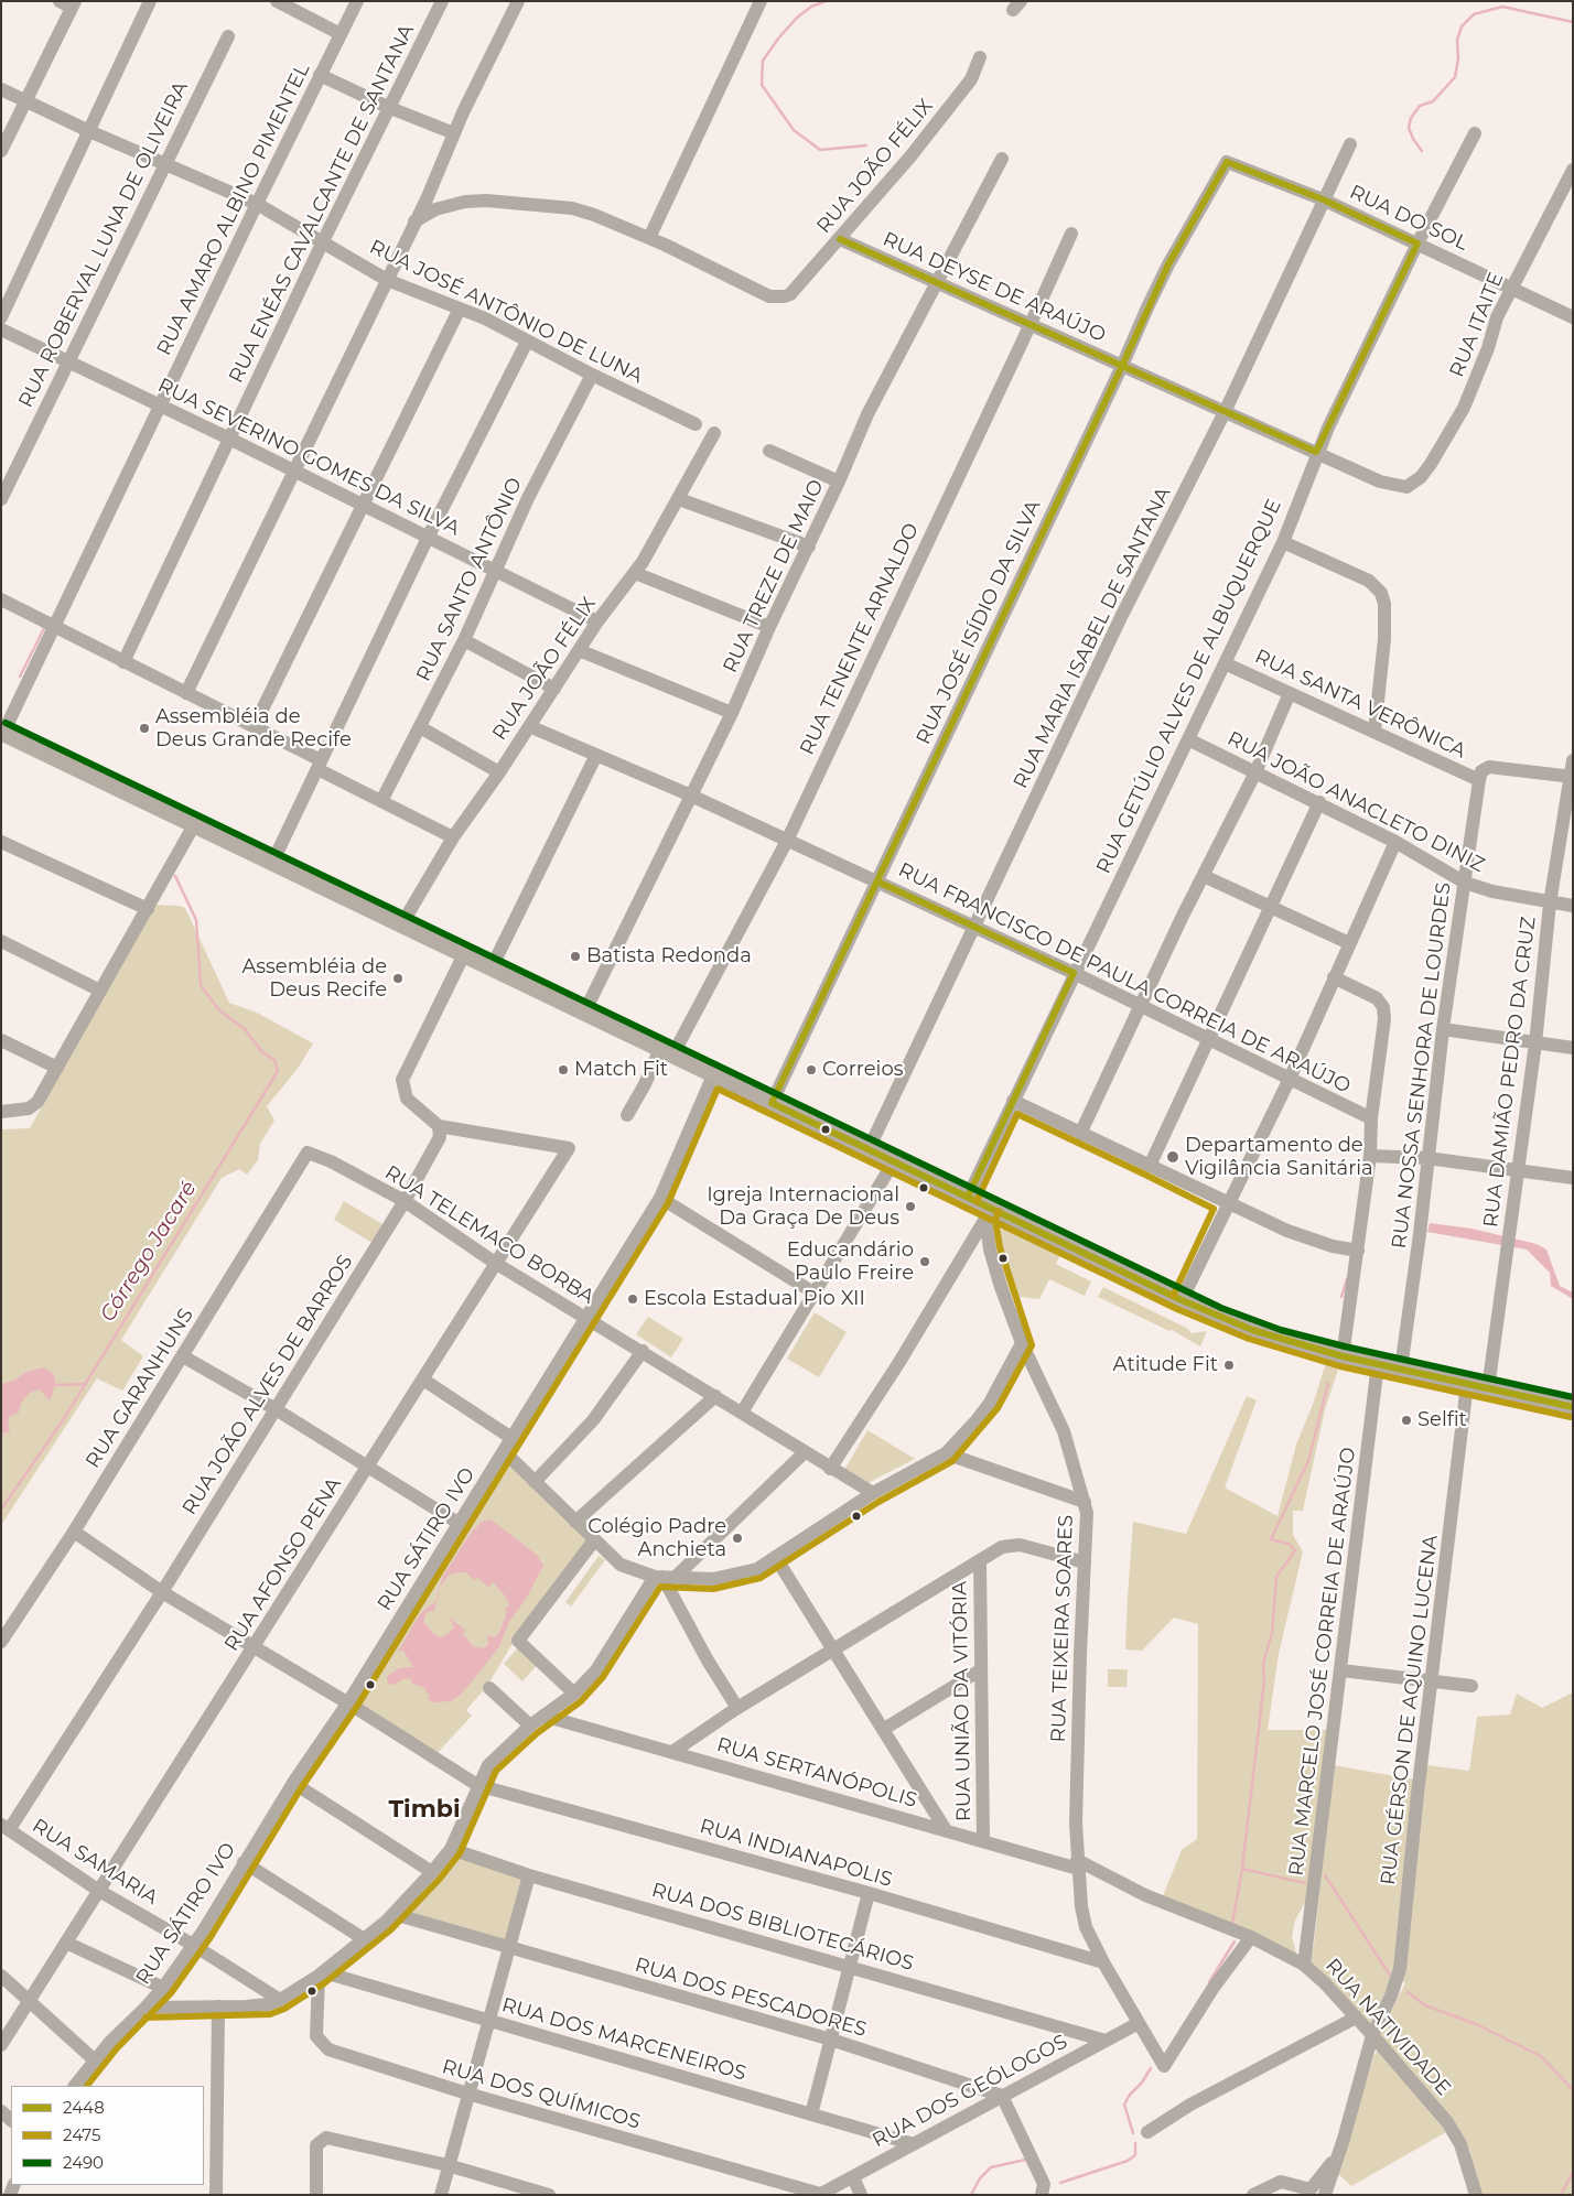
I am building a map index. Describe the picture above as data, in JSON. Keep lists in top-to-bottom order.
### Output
{
  "streets": {
    "street": [
      "RUA JOÃO FÉLIX",
      "RUA ENÉAS CAVALCANTE DE SANTANA",
      "RUA AMARO ALBINO PIMENTEL",
      "RUA DO SOL",
      "RUA ROBERVAL LUNA DE OLIVEIRA",
      "RUA DEYSE DE ARAÚJO",
      "RUA JOSÉ ANTÔNIO DE LUNA",
      "RUA ITAITE",
      "RUA SEVERINO GOMES DA SILVA",
      "RUA TREZE DE MAIO",
      "RUA SANTO ANTÔNIO",
      "RUA JOSÉ ISÍDIO DA SILVA",
      "RUA MARIA ISABEL DE SANTANA",
      "RUA TENENTE ARNALDO",
      "RUA GETÚLIO ALVES DE ALBUQUERQUE",
      "RUA SANTA VERÔNICA",
      "RUA JOÃO ANACLETO DINIZ",
      "RUA FRANCISCO DE PAULA CORREIA DE ARAÚJO",
      "RUA NOSSA SENHORA DE LOURDES",
      "RUA DAMIÃO PEDRO DA CRUZ",
      "RUA TELEMACO BORBA",
      "RUA JOÃO ALVES DE BARROS",
      "RUA GARANHUNS",
      "RUA SÁTIRO IVO",
      "RUA AFONSO PENA",
      "RUA TEIXEIRA SOARES",
      "RUA MARCELO JOSÉ CORREIA DE ARAÚJO",
      "RUA UNIÃO DA VITÓRIA",
      "RUA GÉRSON DE AQUINO LUCENA",
      "RUA SERTANÓPOLIS",
      "RUA INDIANAPOLIS",
      "RUA SAMARIA",
      "RUA DOS BIBLIOTECÁRIOS",
      "RUA DOS PESCADORES",
      "RUA NATIVIDADE",
      "RUA DOS MARCENEIROS",
      "RUA DOS GEÓLOGOS",
      "RUA DOS QUÍMICOS"
    ]
  },
  "crossings": [
    ["RUA JOÃO FÉLIX", "RUA DEYSE DE ARAÚJO"],
    ["RUA JOÃO FÉLIX", "RUA SEVERINO GOMES DA SILVA"],
    ["RUA JOÃO FÉLIX", "RUA FRANCISCO DE PAULA CORREIA DE ARAÚJO"],
    ["RUA ENÉAS CAVALCANTE DE SANTANA", "RUA JOSÉ ANTÔNIO DE LUNA"],
    ["RUA ENÉAS CAVALCANTE DE SANTANA", "RUA SEVERINO GOMES DA SILVA"],
    ["RUA AMARO ALBINO PIMENTEL", "RUA JOSÉ ANTÔNIO DE LUNA"],
    ["RUA AMARO ALBINO PIMENTEL", "RUA SEVERINO GOMES DA SILVA"],
    ["RUA DO SOL", "RUA ITAITE"],
    ["RUA DO SOL", "RUA JOSÉ ISÍDIO DA SILVA"],
    ["RUA DO SOL", "RUA MARIA ISABEL DE SANTANA"],
    ["RUA DO SOL", "RUA GETÚLIO ALVES DE ALBUQUERQUE"],
    ["RUA ROBERVAL LUNA DE OLIVEIRA", "RUA JOSÉ ANTÔNIO DE LUNA"],
    ["RUA ROBERVAL LUNA DE OLIVEIRA", "RUA SEVERINO GOMES DA SILVA"],
    ["RUA DEYSE DE ARAÚJO", "RUA ITAITE"],
    ["RUA DEYSE DE ARAÚJO", "RUA TREZE DE MAIO"],
    ["RUA DEYSE DE ARAÚJO", "RUA JOSÉ ISÍDIO DA SILVA"],
    ["RUA DEYSE DE ARAÚJO", "RUA MARIA ISABEL DE SANTANA"],
    ["RUA DEYSE DE ARAÚJO", "RUA TENENTE ARNALDO"],
    ["RUA DEYSE DE ARAÚJO", "RUA GETÚLIO ALVES DE ALBUQUERQUE"],
    ["RUA JOSÉ ANTÔNIO DE LUNA", "RUA SANTO ANTÔNIO"],
    ["RUA SEVERINO GOMES DA SILVA", "RUA SANTO ANTÔNIO"],
    ["RUA TREZE DE MAIO", "RUA FRANCISCO DE PAULA CORREIA DE ARAÚJO"],
    ["RUA JOSÉ ISÍDIO DA SILVA", "RUA FRANCISCO DE PAULA CORREIA DE ARAÚJO"],
    ["RUA MARIA ISABEL DE SANTANA", "RUA FRANCISCO DE PAULA CORREIA DE ARAÚJO"],
    ["RUA TENENTE ARNALDO", "RUA FRANCISCO DE PAULA CORREIA DE ARAÚJO"],
    ["RUA GETÚLIO ALVES DE ALBUQUERQUE", "RUA SANTA VERÔNICA"],
    ["RUA GETÚLIO ALVES DE ALBUQUERQUE", "RUA JOÃO ANACLETO DINIZ"],
    ["RUA GETÚLIO ALVES DE ALBUQUERQUE", "RUA FRANCISCO DE PAULA CORREIA DE ARAÚJO"],
    ["RUA SANTA VERÔNICA", "RUA NOSSA SENHORA DE LOURDES"],
    ["RUA SANTA VERÔNICA", "RUA DAMIÃO PEDRO DA CRUZ"],
    ["RUA JOÃO ANACLETO DINIZ", "RUA NOSSA SENHORA DE LOURDES"],
    ["RUA JOÃO ANACLETO DINIZ", "RUA DAMIÃO PEDRO DA CRUZ"],
    ["RUA TELEMACO BORBA", "RUA JOÃO ALVES DE BARROS"],
    ["RUA TELEMACO BORBA", "RUA GARANHUNS"],
    ["RUA TELEMACO BORBA", "RUA SÁTIRO IVO"],
    ["RUA TELEMACO BORBA", "RUA AFONSO PENA"],
    ["RUA JOÃO ALVES DE BARROS", "RUA AFONSO PENA"],
    ["RUA JOÃO ALVES DE BARROS", "RUA INDIANAPOLIS"],
    ["RUA JOÃO ALVES DE BARROS", "RUA SAMARIA"],
    ["RUA GARANHUNS", "RUA INDIANAPOLIS"],
    ["RUA SÁTIRO IVO", "RUA INDIANAPOLIS"],
    ["RUA SÁTIRO IVO", "RUA SAMARIA"],
    ["RUA AFONSO PENA", "RUA INDIANAPOLIS"],
    ["RUA AFONSO PENA", "RUA SAMARIA"],
    ["RUA TEIXEIRA SOARES", "RUA SERTANÓPOLIS"],
    ["RUA TEIXEIRA SOARES", "RUA INDIANAPOLIS"],
    ["RUA TEIXEIRA SOARES", "RUA NATIVIDADE"],
    ["RUA TEIXEIRA SOARES", "RUA DOS GEÓLOGOS"],
    ["RUA MARCELO JOSÉ CORREIA DE ARAÚJO", "RUA NATIVIDADE"],
    ["RUA UNIÃO DA VITÓRIA", "RUA SERTANÓPOLIS"],
    ["RUA GÉRSON DE AQUINO LUCENA", "RUA NATIVIDADE"],
    ["RUA SERTANÓPOLIS", "RUA NATIVIDADE"],
    ["RUA DOS BIBLIOTECÁRIOS", "RUA DOS GEÓLOGOS"],
    ["RUA DOS PESCADORES", "RUA DOS GEÓLOGOS"],
    ["RUA DOS MARCENEIROS", "RUA DOS GEÓLOGOS"],
    ["RUA DOS MARCENEIROS", "RUA DOS QUÍMICOS"],
    ["RUA DOS GEÓLOGOS", "RUA DOS QUÍMICOS"]
  ],
  "districts": ["Timbi"],
  "water": ["Córrego Jacaré"],
  "places": [
    "Assembléia de Deus Grande Recife",
    "Batista Redonda",
    "Assembléia de Deus Recife",
    "Match Fit",
    "Correios",
    "Departamento de Vigilância Sanitária",
    "Igreja Internacional Da Graça De Deus",
    "Educandário Paulo Freire",
    "Escola Estadual Pio XII",
    "Atitude Fit",
    "Selfit",
    "Colégio Padre Anchieta"
  ],
  "lines": ["transit line 2448", "transit line 2490", "transit line 2475"],
  "legend": ["2448", "2475", "2490"]
}
